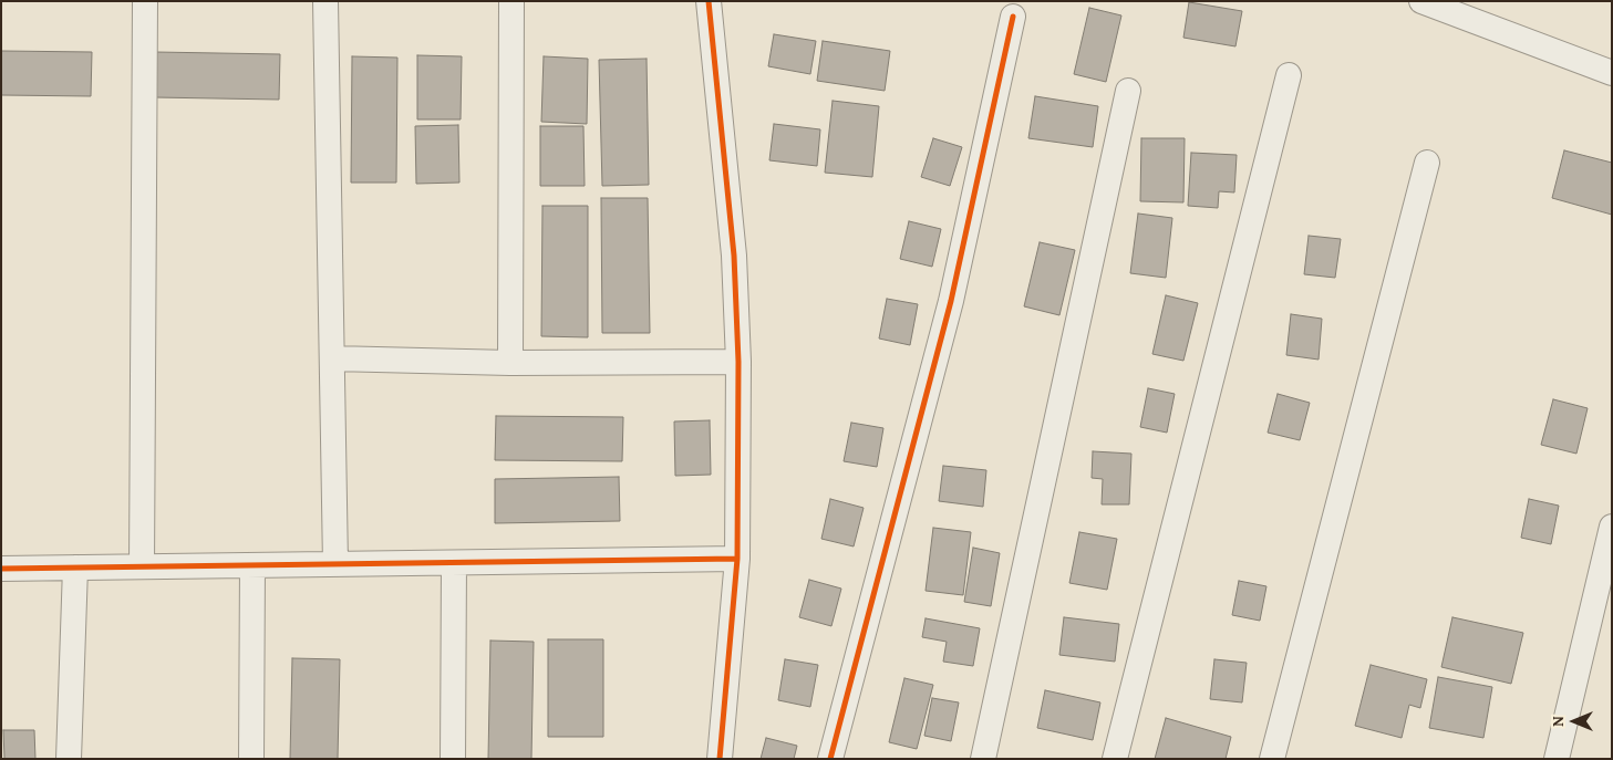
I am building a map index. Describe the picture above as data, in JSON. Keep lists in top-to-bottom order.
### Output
{
  "north": "left"
}
